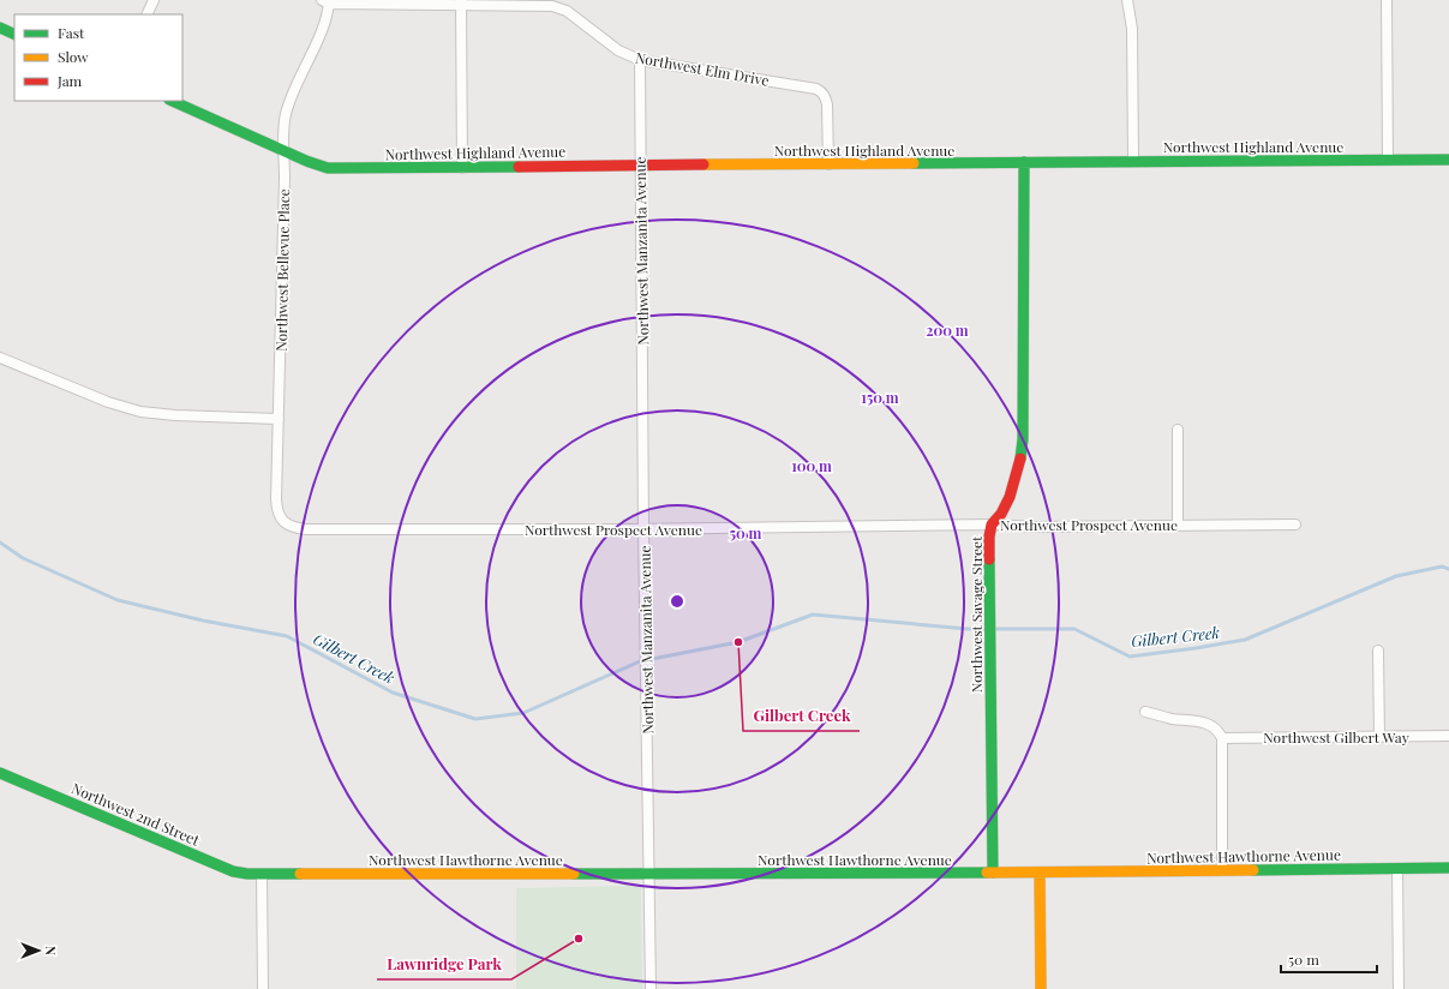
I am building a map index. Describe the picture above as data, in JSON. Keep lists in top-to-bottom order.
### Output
{
  "streets": {
    "street": [
      "Northwest Elm Drive",
      "Northwest Highland Avenue",
      "Northwest Manzanita Avenue",
      "Northwest Bellevue Place",
      "Northwest Prospect Avenue",
      "Northwest Savage Street",
      "Northwest Gilbert Way",
      "Northwest 2nd Street",
      "Northwest Hawthorne Avenue"
    ]
  },
  "crossings": [
    ["Northwest Elm Drive", "Northwest Highland Avenue"],
    ["Northwest Elm Drive", "Northwest Manzanita Avenue"],
    ["Northwest Elm Drive", "Northwest Bellevue Place"],
    ["Northwest Highland Avenue", "Northwest Manzanita Avenue"],
    ["Northwest Highland Avenue", "Northwest Bellevue Place"],
    ["Northwest Highland Avenue", "Northwest Savage Street"],
    ["Northwest Manzanita Avenue", "Northwest Prospect Avenue"],
    ["Northwest Manzanita Avenue", "Northwest Hawthorne Avenue"],
    ["Northwest Bellevue Place", "Northwest Prospect Avenue"],
    ["Northwest Prospect Avenue", "Northwest Savage Street"],
    ["Northwest Savage Street", "Northwest Hawthorne Avenue"],
    ["Northwest 2nd Street", "Northwest Hawthorne Avenue"]
  ],
  "water": ["Gilbert Creek"],
  "places": ["Gilbert Creek", "Lawnridge Park"],
  "legend": ["Fast", "Slow", "Jam"],
  "scale_bar": "50 m",
  "north": "right",
  "rings": [
    "200 m",
    "150 m",
    "100 m",
    "50 m"
  ]
}
